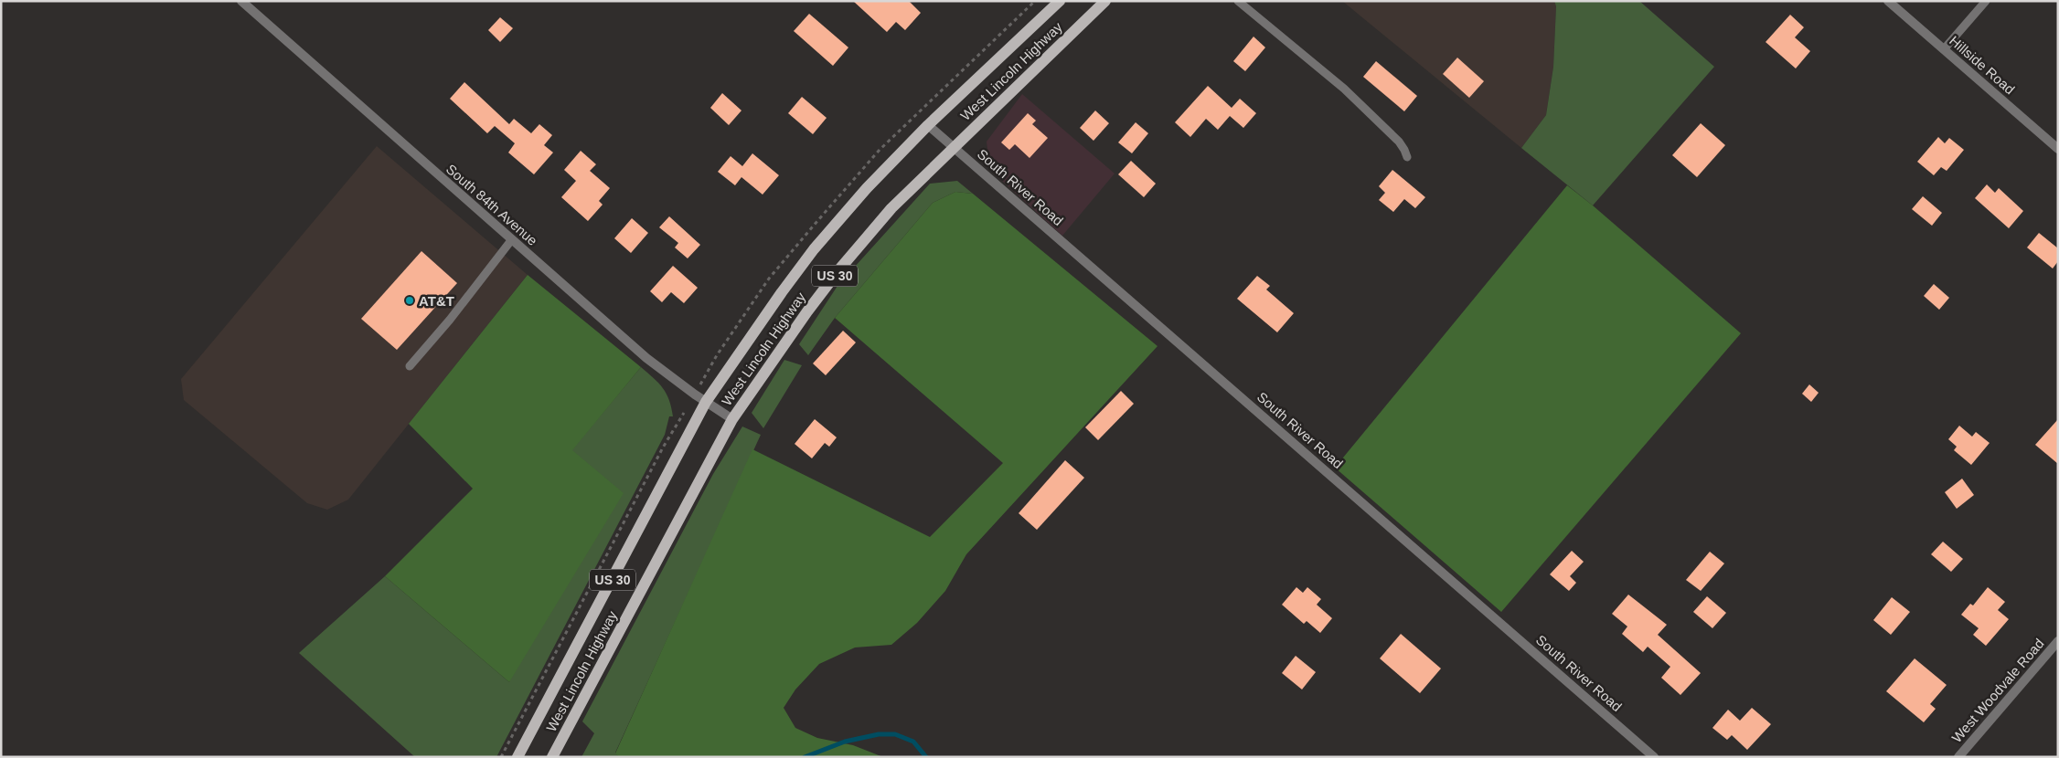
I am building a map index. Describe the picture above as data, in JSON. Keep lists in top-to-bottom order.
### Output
{
  "streets": {
    "main road": ["West Lincoln Highway", "US 30"],
    "street": [
      "Hillside Road",
      "South River Road",
      "South 84th Avenue",
      "West Woodvale Road"
    ]
  },
  "crossings": [
    ["West Lincoln Highway", "South River Road"],
    ["West Lincoln Highway", "South 84th Avenue"]
  ],
  "places": ["AT&T"]
}
